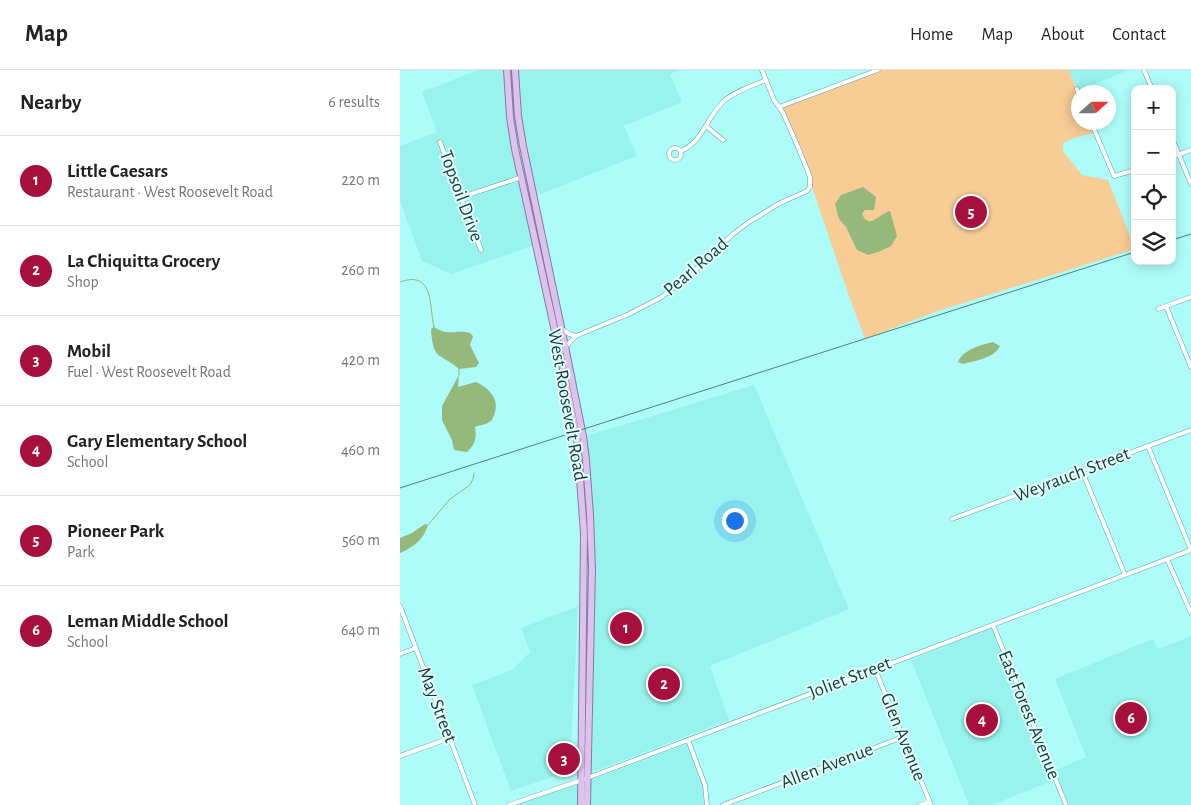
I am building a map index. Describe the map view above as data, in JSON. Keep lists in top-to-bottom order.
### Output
{
  "streets": {
    "main road": ["West Roosevelt Road"],
    "street": [
      "Topsoil Drive",
      "Pearl Road",
      "Weyrauch Street",
      "Joliet Street",
      "May Street",
      "East Forest Avenue",
      "Glen Avenue",
      "Allen Avenue"
    ]
  },
  "crossings": [
    ["Pearl Road", "West Roosevelt Road"],
    ["West Roosevelt Road", "Joliet Street"],
    ["Joliet Street", "East Forest Avenue"],
    ["Joliet Street", "Glen Avenue"],
    ["Glen Avenue", "Allen Avenue"]
  ],
  "north": "right",
  "page": {
    "header": "Map",
    "nav": [
      "Home",
      "Map",
      "About",
      "Contact"
    ],
    "heading": ["Nearby", "6 results"],
    "map_buttons": ["+", "−"],
    "list": [
      {
        "mark": "1",
        "name": "Little Caesars",
        "note": "Restaurant · West Roosevelt Road",
        "value": "220 m"
      },
      {
        "mark": "2",
        "name": "La Chiquitta Grocery",
        "note": "Shop",
        "value": "260 m"
      },
      {
        "mark": "3",
        "name": "Mobil",
        "note": "Fuel · West Roosevelt Road",
        "value": "420 m"
      },
      {
        "mark": "4",
        "name": "Gary Elementary School",
        "note": "School",
        "value": "460 m"
      },
      {
        "mark": "5",
        "name": "Pioneer Park",
        "note": "Park",
        "value": "560 m"
      },
      {
        "mark": "6",
        "name": "Leman Middle School",
        "note": "School",
        "value": "640 m"
      }
    ],
    "pins": [
      "5",
      "1",
      "2",
      "6",
      "4",
      "3"
    ]
  }
}
